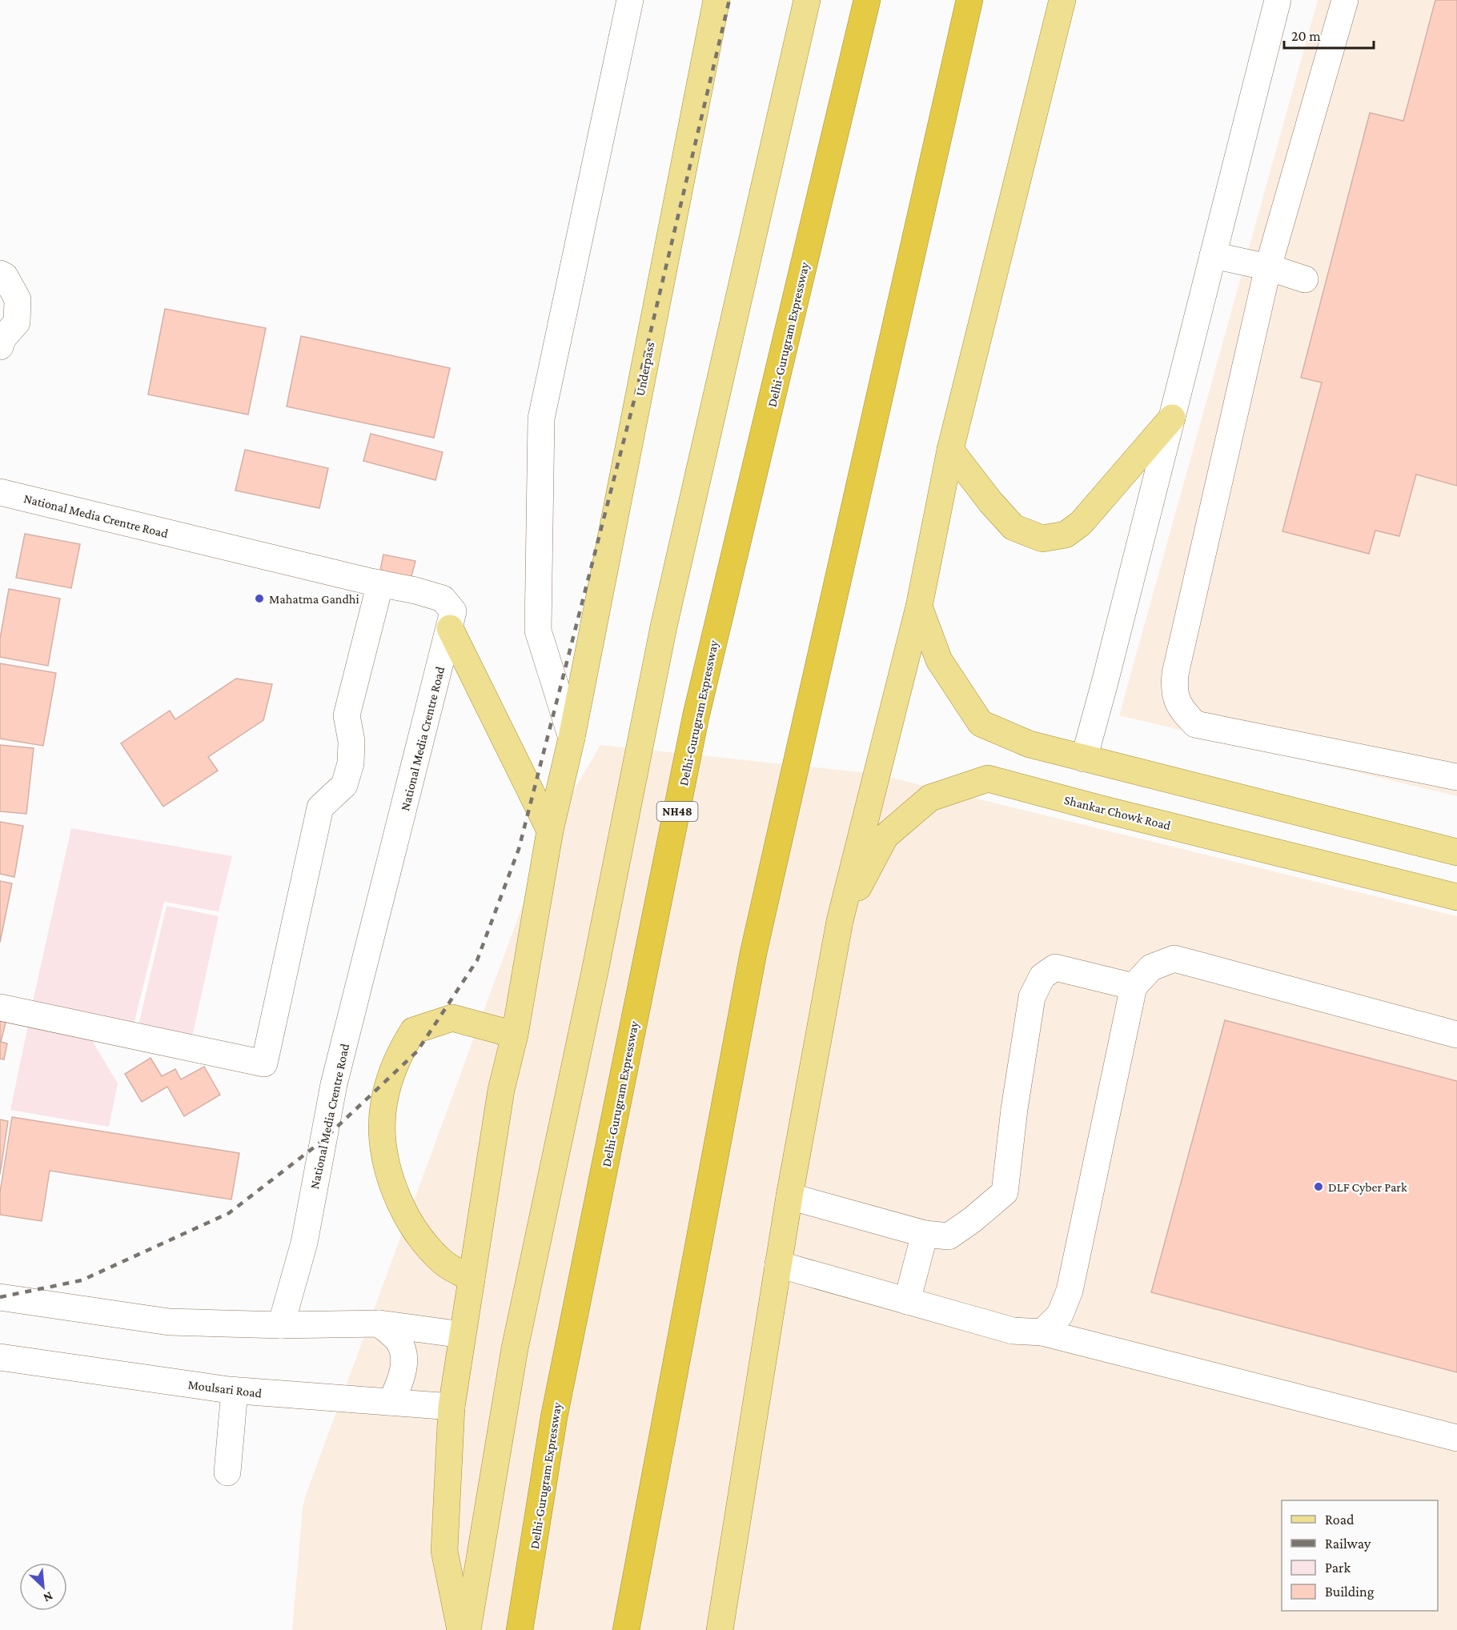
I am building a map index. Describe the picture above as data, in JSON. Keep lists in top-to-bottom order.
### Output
{
  "streets": {
    "highway": ["Delhi-Gurugram Expressway", "NH48"],
    "main road": ["Underpass", "Shankar Chowk Road"],
    "street": ["National Media Crentre Road", "Moulsari Road"]
  },
  "crossings": [
    ["Underpass", "Moulsari Road"]
  ],
  "places": ["Mahatma Gandhi", "DLF Cyber Park"],
  "legend": [
    "Road",
    "Railway",
    "Park",
    "Building"
  ],
  "scale_bar": "20 m",
  "north": "bottom right"
}
